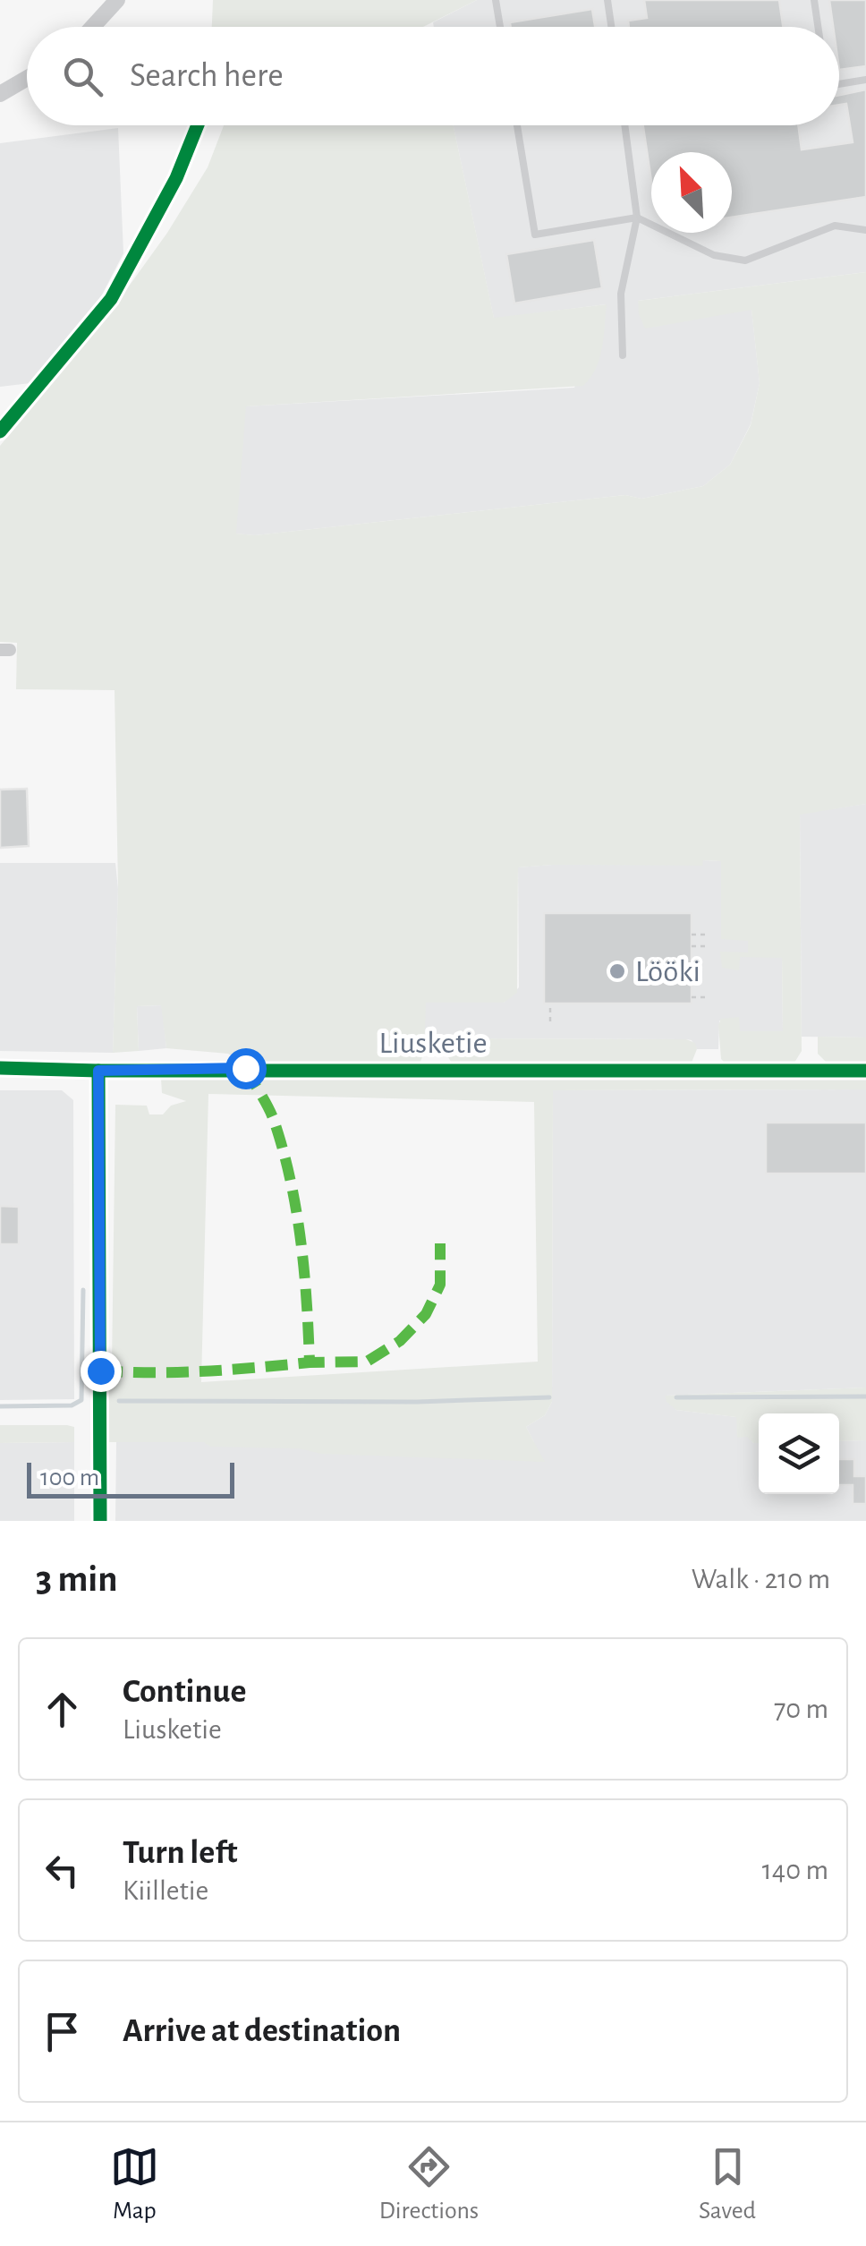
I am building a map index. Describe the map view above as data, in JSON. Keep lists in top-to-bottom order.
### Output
{
  "streets": {
    "street": ["Liusketie"]
  },
  "places": ["Lööki"],
  "scale_bar": "100 m",
  "north": "top left",
  "page": {
    "search": "Search here",
    "scale": "100 m",
    "heading": ["3 min", "Walk · 210 m"],
    "list": [
      ["Continue", "Liusketie", "70 m"],
      ["Turn left", "Kiilletie", "140 m"],
      "Arrive at destination"
    ],
    "nav": ["Map", "Directions", "Saved"]
  }
}
